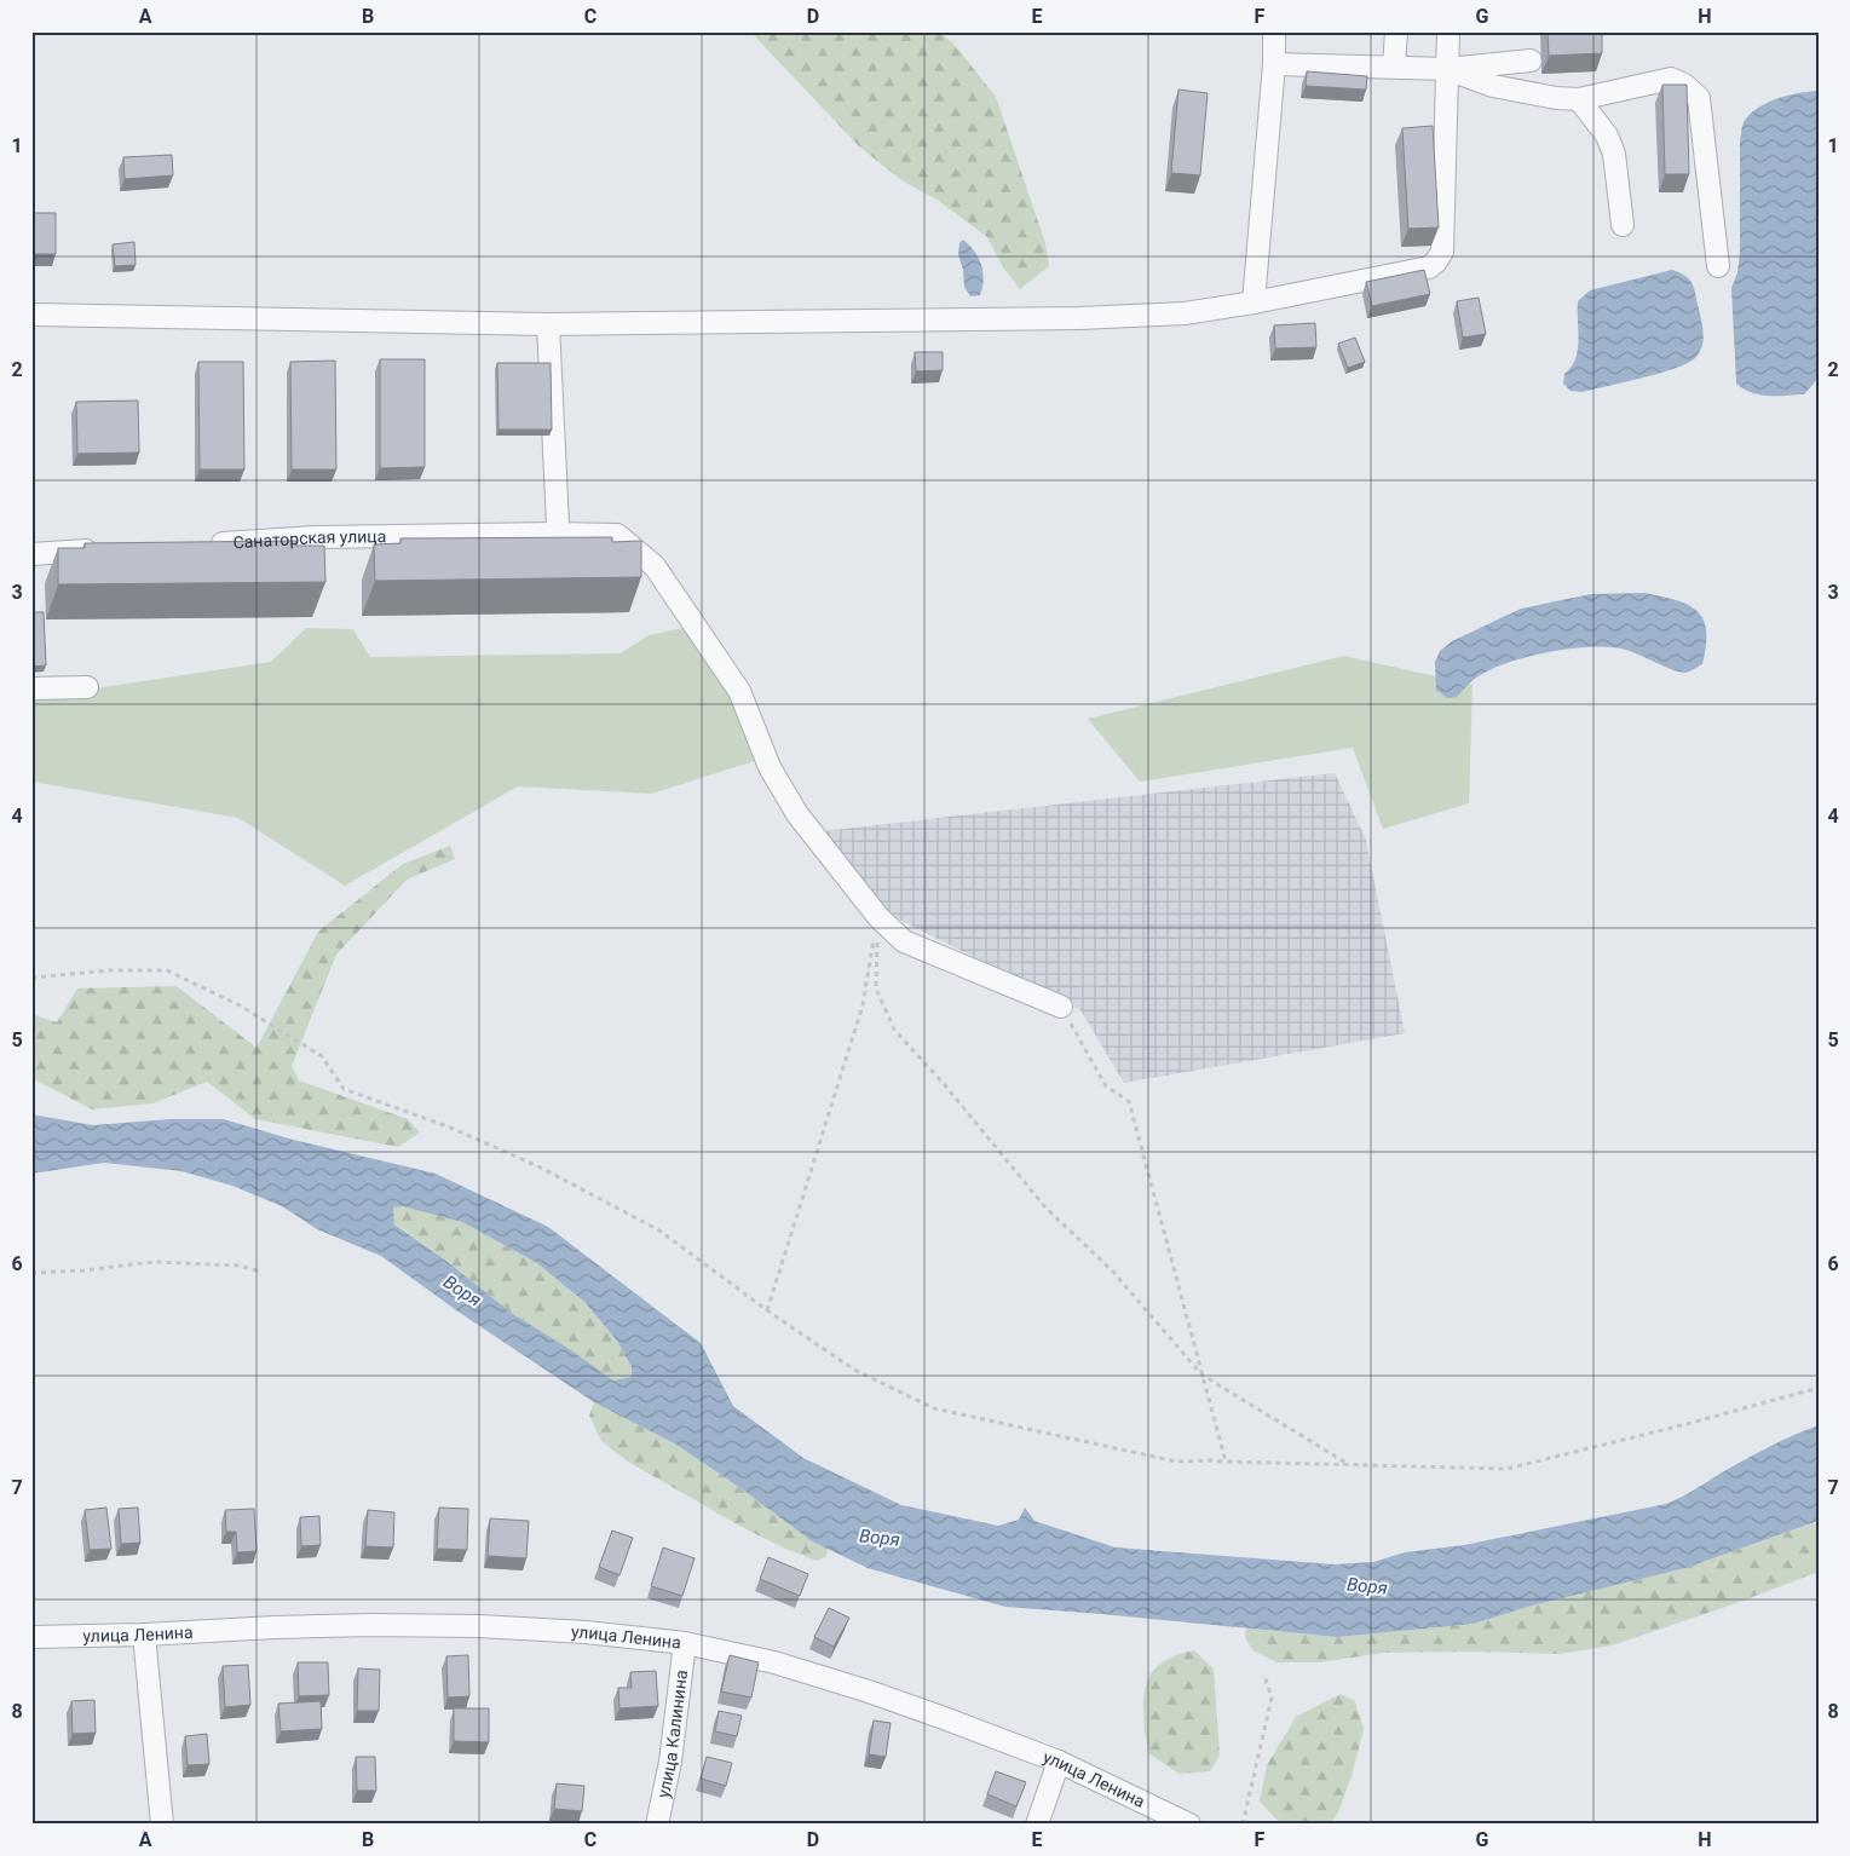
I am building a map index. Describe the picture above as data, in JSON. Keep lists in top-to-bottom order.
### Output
{
  "streets": {
    "street": ["Санаторская улица", "улица Ленина", "улица Калинина"]
  },
  "crossings": [
    ["улица Ленина", "улица Калинина"]
  ],
  "water": ["Воря"],
  "grid": {
    "columns": [
      "A",
      "B",
      "C",
      "D",
      "E",
      "F",
      "G",
      "H"
    ],
    "rows": [
      "1",
      "2",
      "3",
      "4",
      "5",
      "6",
      "7",
      "8"
    ]
  }
}
